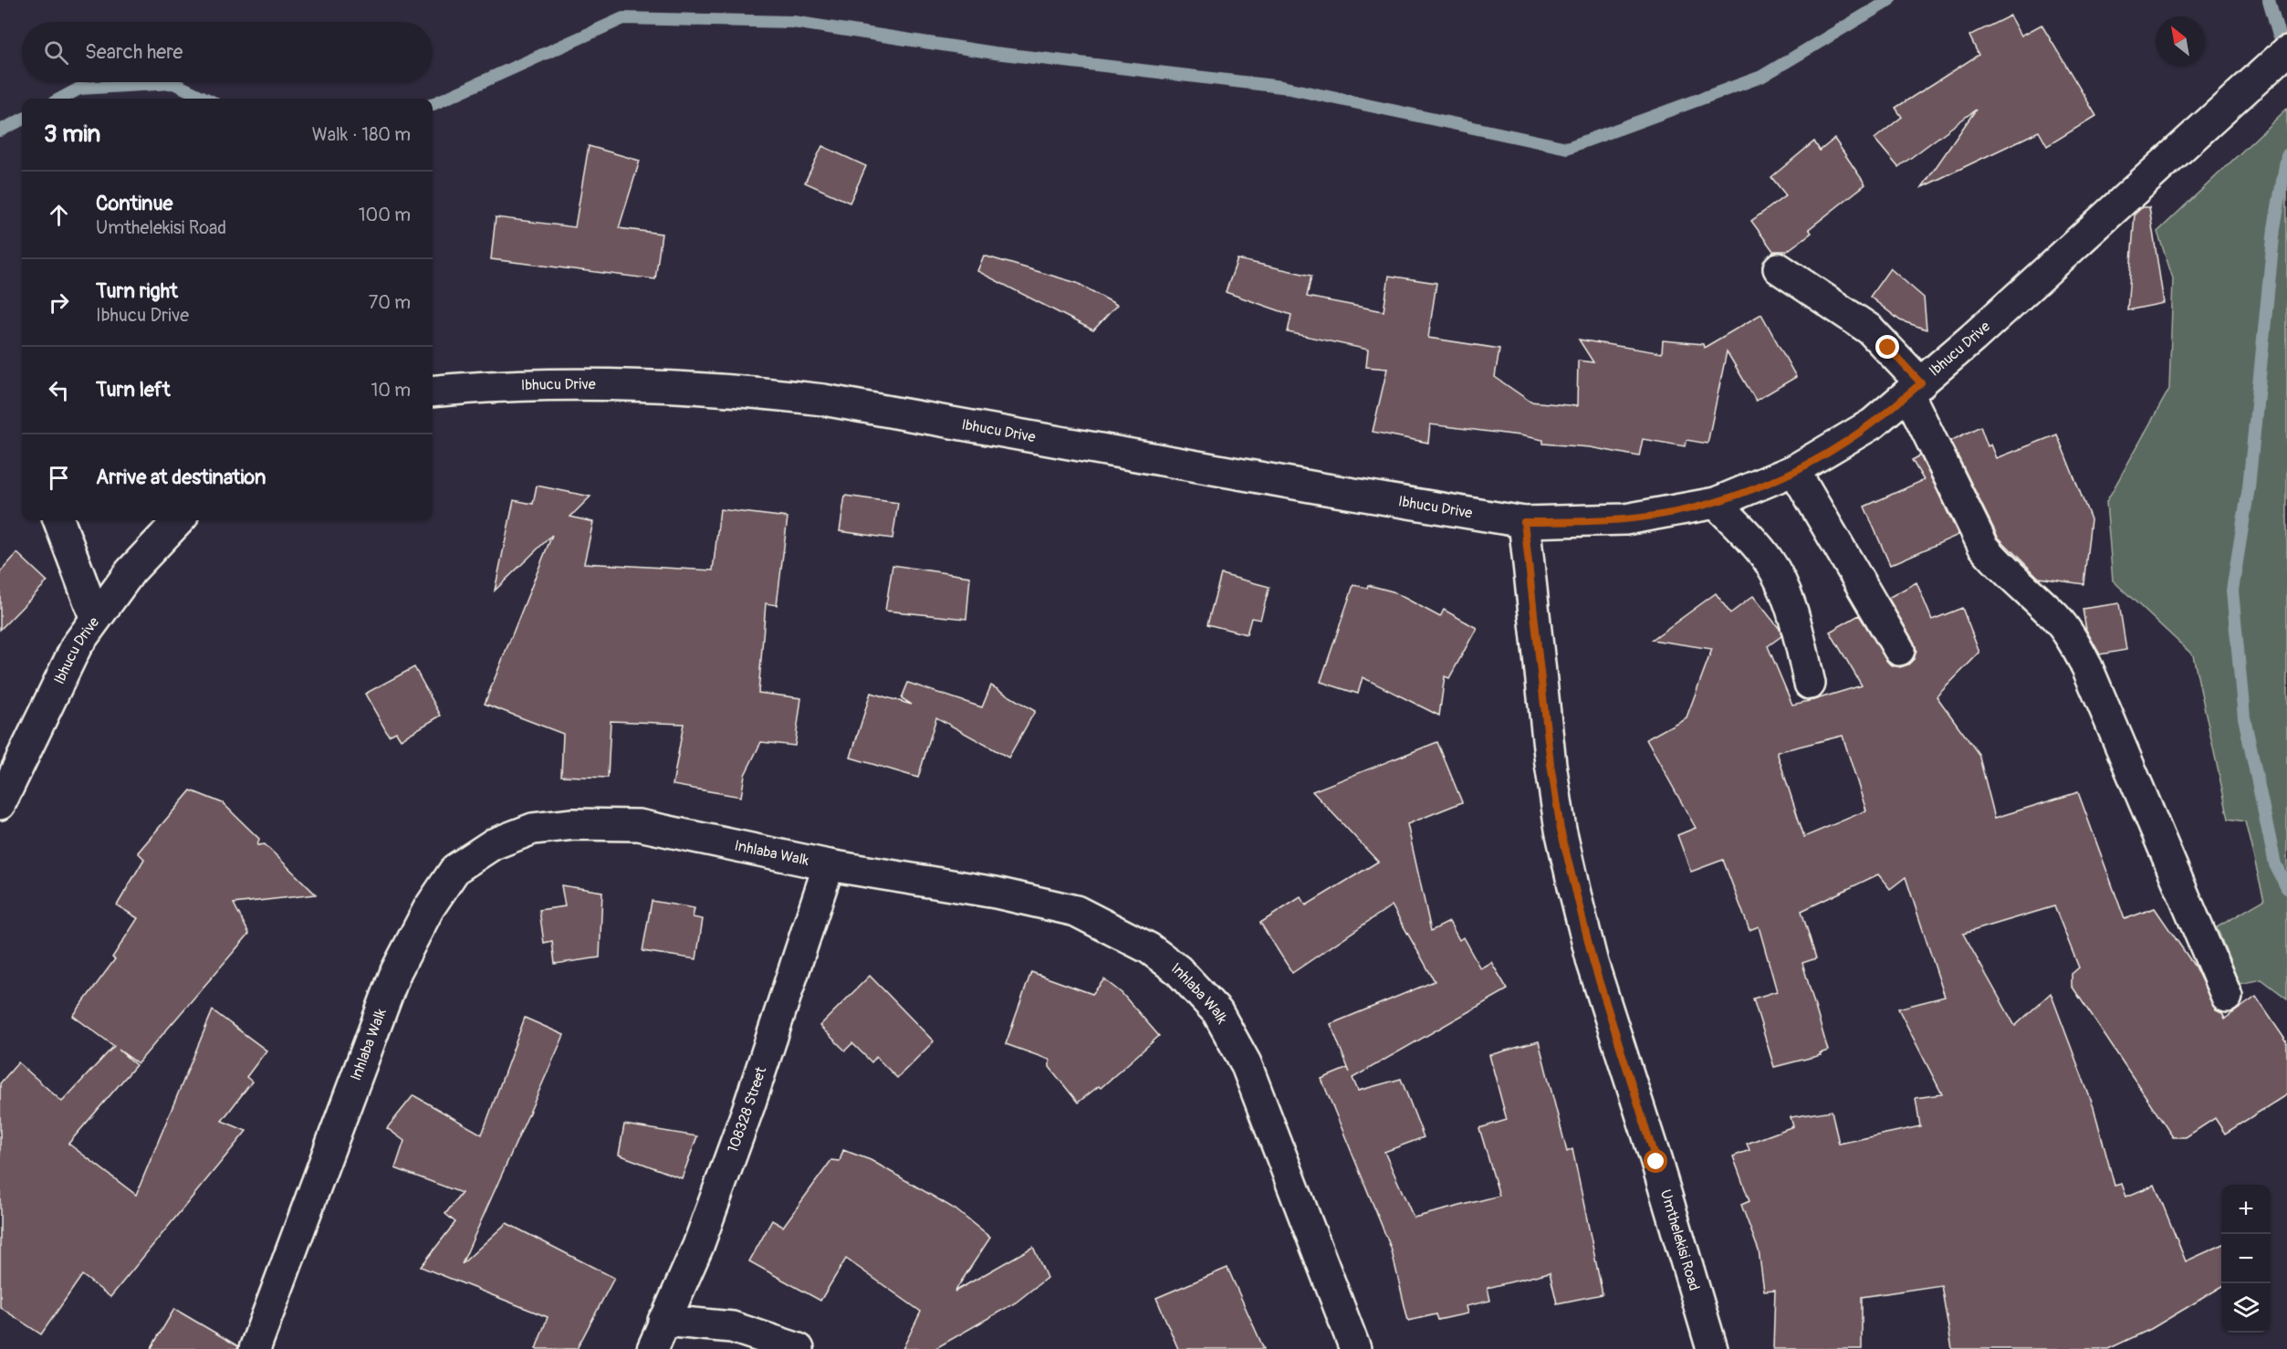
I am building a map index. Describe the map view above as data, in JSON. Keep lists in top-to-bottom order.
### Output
{
  "streets": {
    "street": [
      "Ibhucu Drive",
      "Inhlaba Walk",
      "108328 Street",
      "Umthelekisi Road"
    ]
  },
  "crossings": [
    ["Ibhucu Drive", "Umthelekisi Road"],
    ["Inhlaba Walk", "108328 Street"]
  ],
  "north": "top left",
  "page": {
    "search": "Search here",
    "heading": ["3 min", "Walk · 180 m"],
    "list": [
      ["Continue", "Umthelekisi Road", "100 m"],
      ["Turn right", "Ibhucu Drive", "70 m"],
      ["Turn left", "10 m"],
      "Arrive at destination"
    ],
    "map_buttons": ["+", "−"]
  }
}
